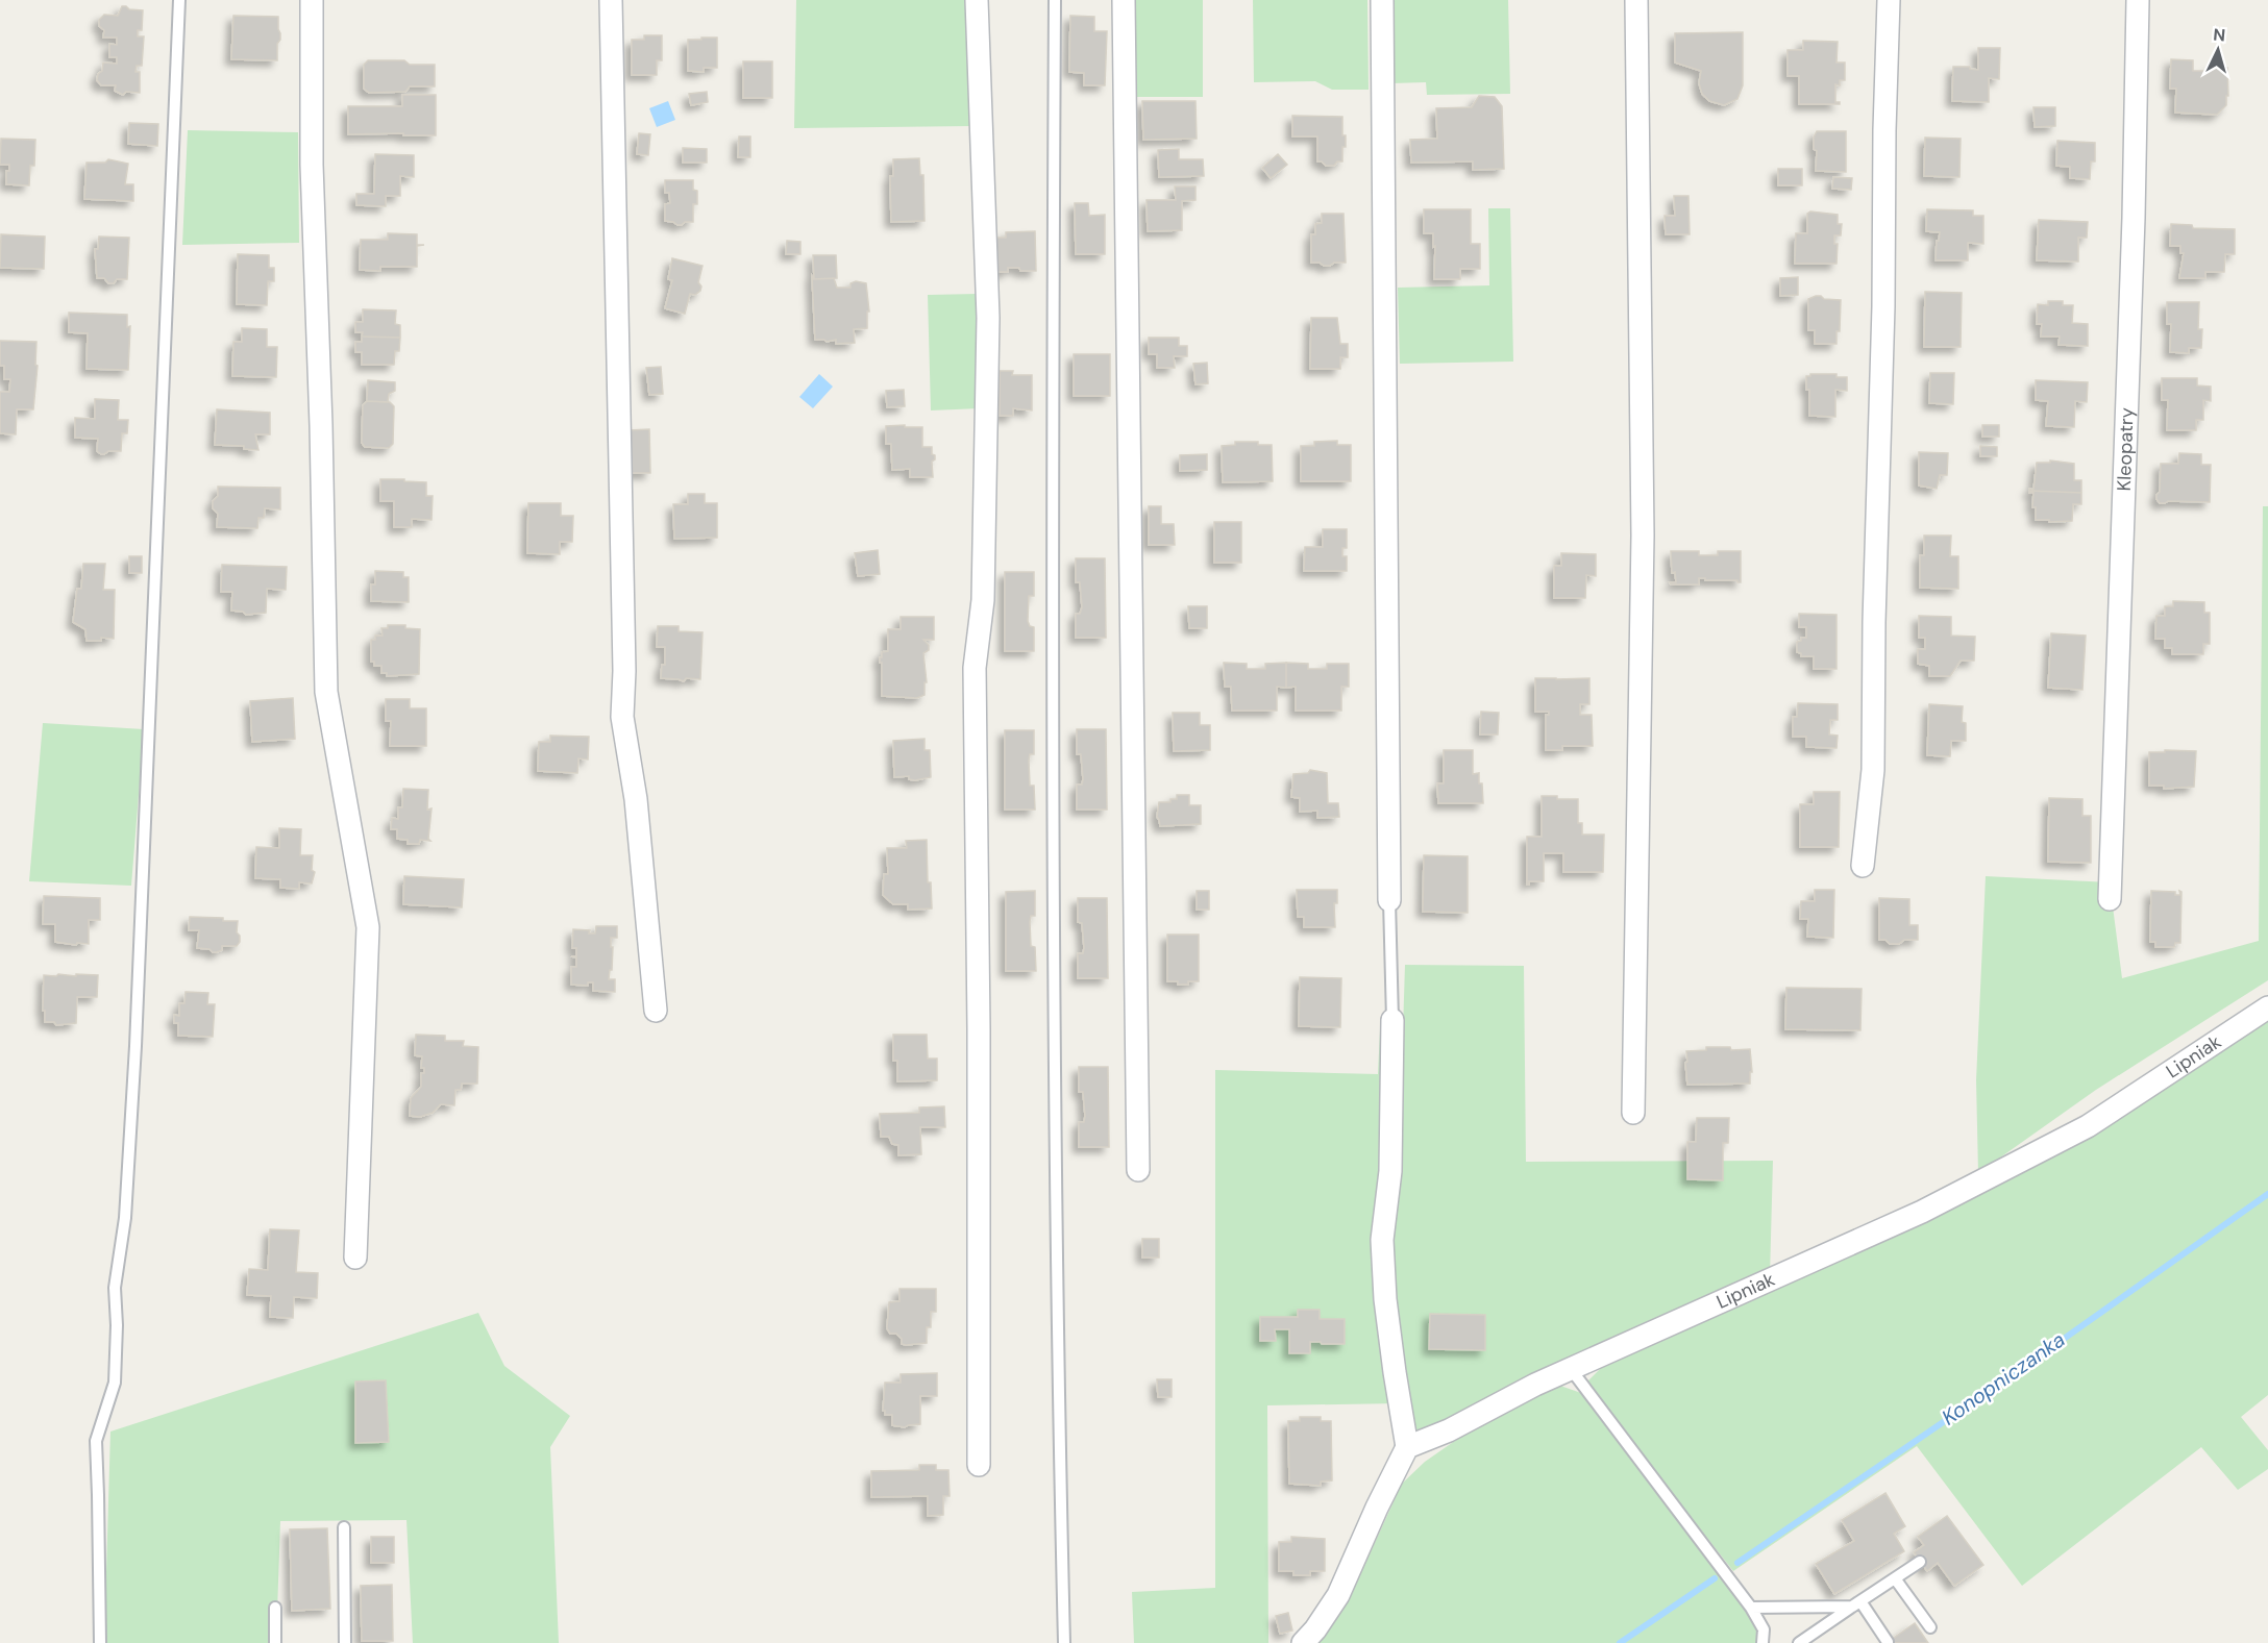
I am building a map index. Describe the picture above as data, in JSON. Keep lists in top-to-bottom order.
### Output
{
  "streets": {
    "street": ["Kleopatry", "Lipniak"]
  },
  "water": ["Konopniczanka"],
  "north": "top"
}
